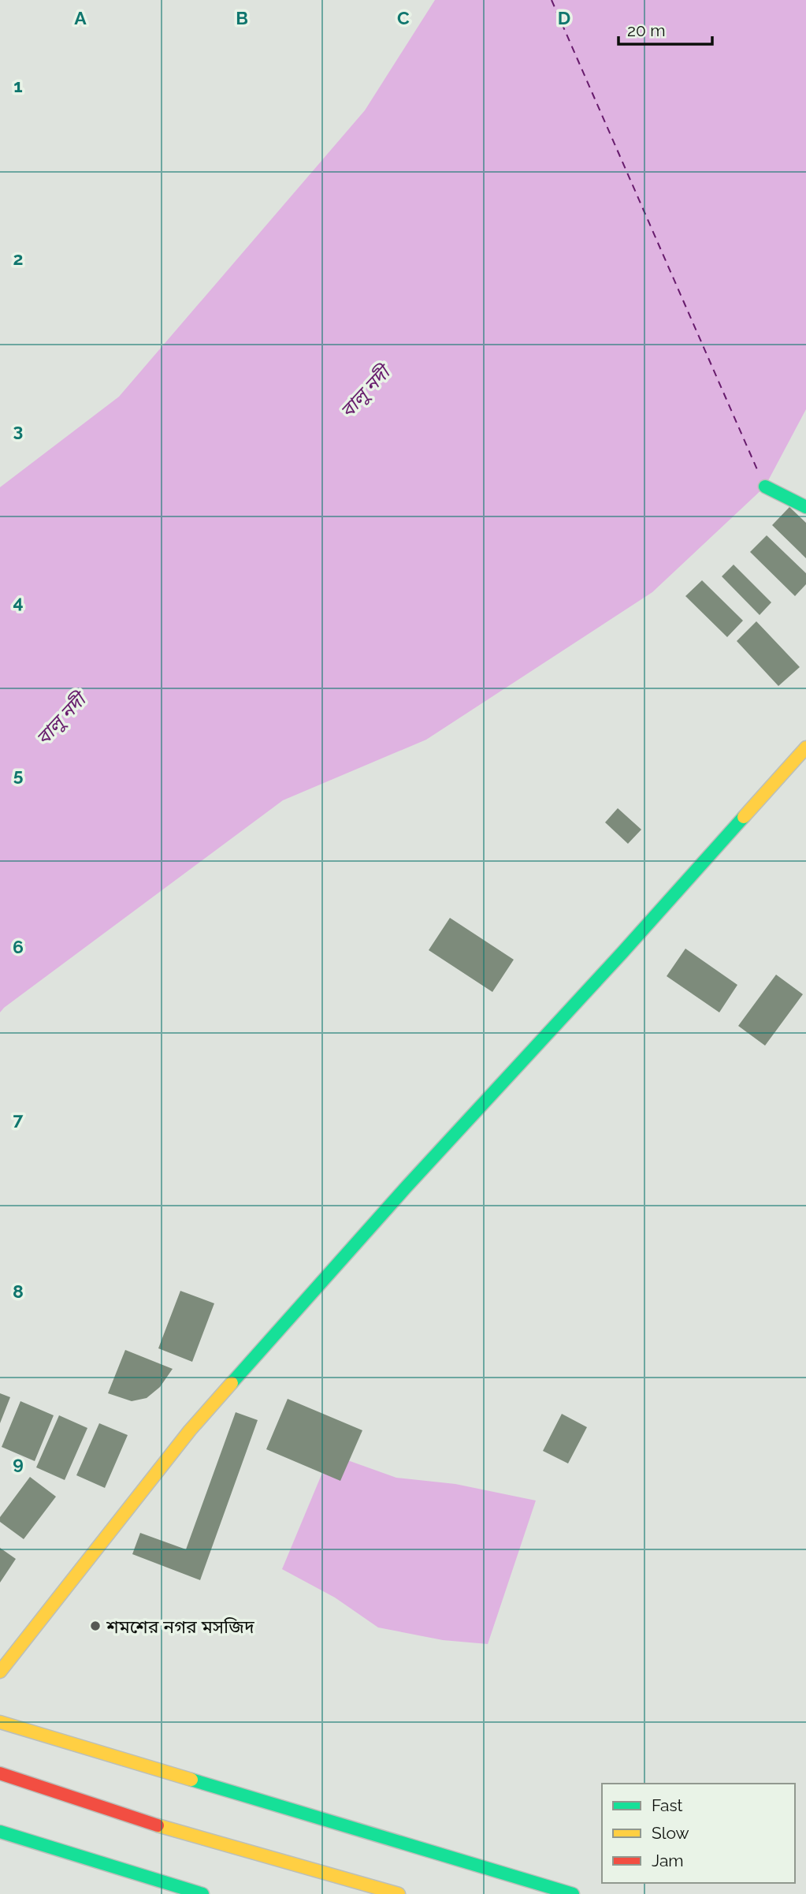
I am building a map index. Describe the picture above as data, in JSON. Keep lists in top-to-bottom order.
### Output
{
  "water": ["বালু নদী"],
  "places": ["শমশের নগর মসজিদ"],
  "legend": ["Fast", "Slow", "Jam"],
  "scale_bar": "20 m",
  "grid": {
    "columns": [
      "A",
      "B",
      "C",
      "D"
    ],
    "rows": [
      "1",
      "2",
      "3",
      "4",
      "5",
      "6",
      "7",
      "8",
      "9"
    ]
  }
}
